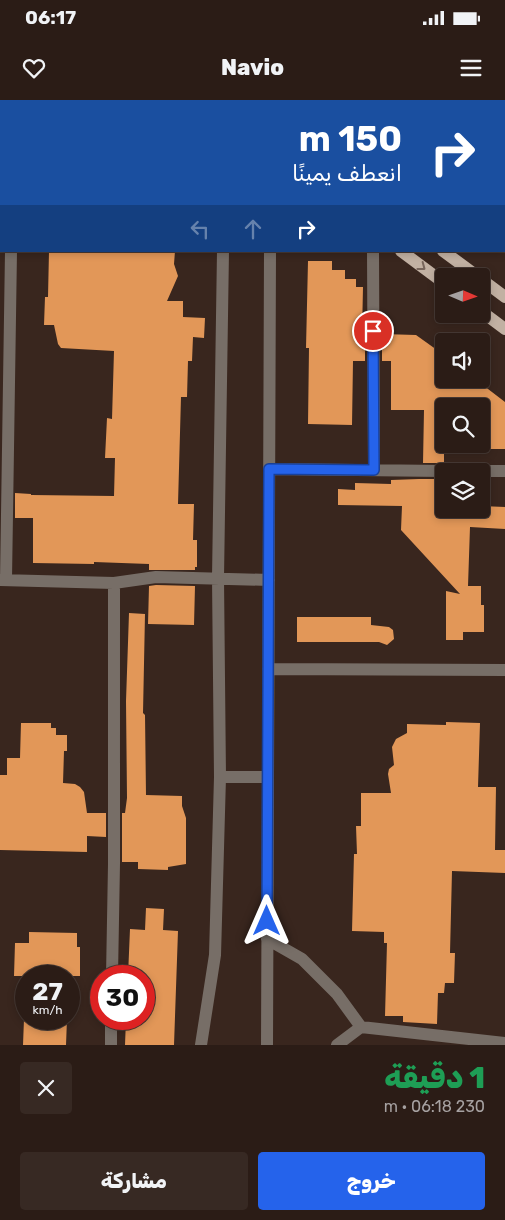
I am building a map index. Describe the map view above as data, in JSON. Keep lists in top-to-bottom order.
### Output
{
  "north": "right",
  "page": {
    "status": "06:17",
    "header": "Navio",
    "turn": ["150 m", "انعطف يمينًا"],
    "speed": "27 km/h",
    "limit": "30",
    "heading": ["1 دقيقة", "230 m · 06:18"],
    "buttons": ["خروج", "مشاركة"]
  }
}
